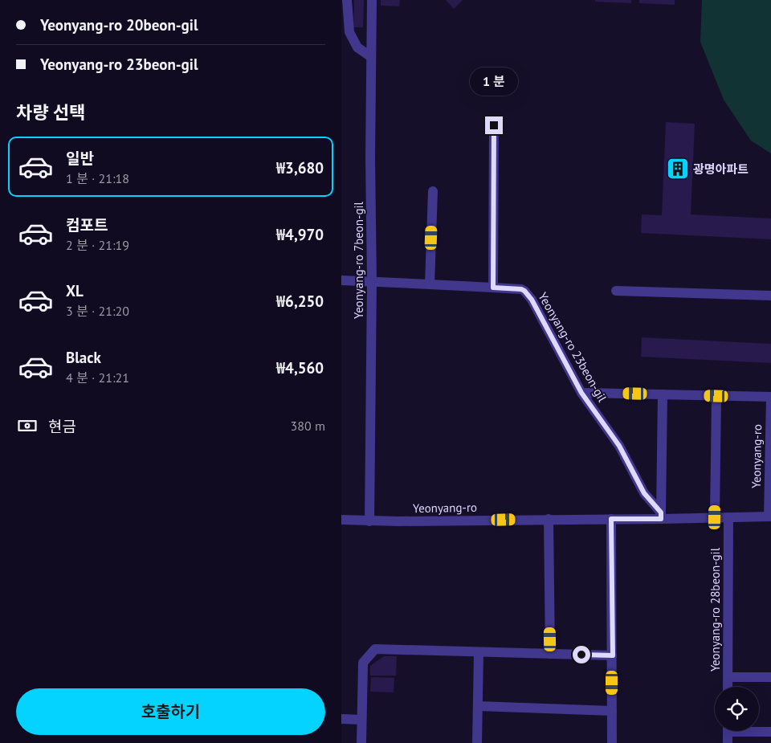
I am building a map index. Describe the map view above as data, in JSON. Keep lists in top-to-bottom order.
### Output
{
  "streets": {
    "street": [
      "Yeonyang-ro 7beon-gil",
      "Yeonyang-ro 23beon-gil",
      "Yeonyang-ro",
      "Yeonyang-ro 28beon-gil"
    ]
  },
  "crossings": [
    ["Yeonyang-ro 7beon-gil", "Yeonyang-ro"],
    ["Yeonyang-ro 23beon-gil", "Yeonyang-ro"],
    ["Yeonyang-ro", "Yeonyang-ro 28beon-gil"]
  ],
  "places": {
    "building": ["광명아파트"]
  },
  "page": {
    "banner": ["Yeonyang-ro 20beon-gil", "Yeonyang-ro 23beon-gil"],
    "bubble": "1 분",
    "heading": "차량 선택",
    "list": [
      {
        "name": "일반",
        "note": "1 분 · 21:18",
        "value": "₩3,680"
      },
      {
        "name": "컴포트",
        "note": "2 분 · 21:19",
        "value": "₩4,970"
      },
      {
        "name": "XL",
        "note": "3 분 · 21:20",
        "value": "₩6,250"
      },
      {
        "name": "Black",
        "note": "4 분 · 21:21",
        "value": "₩4,560"
      }
    ],
    "pay": ["현금", "380 m"],
    "buttons": "호출하기"
  }
}
